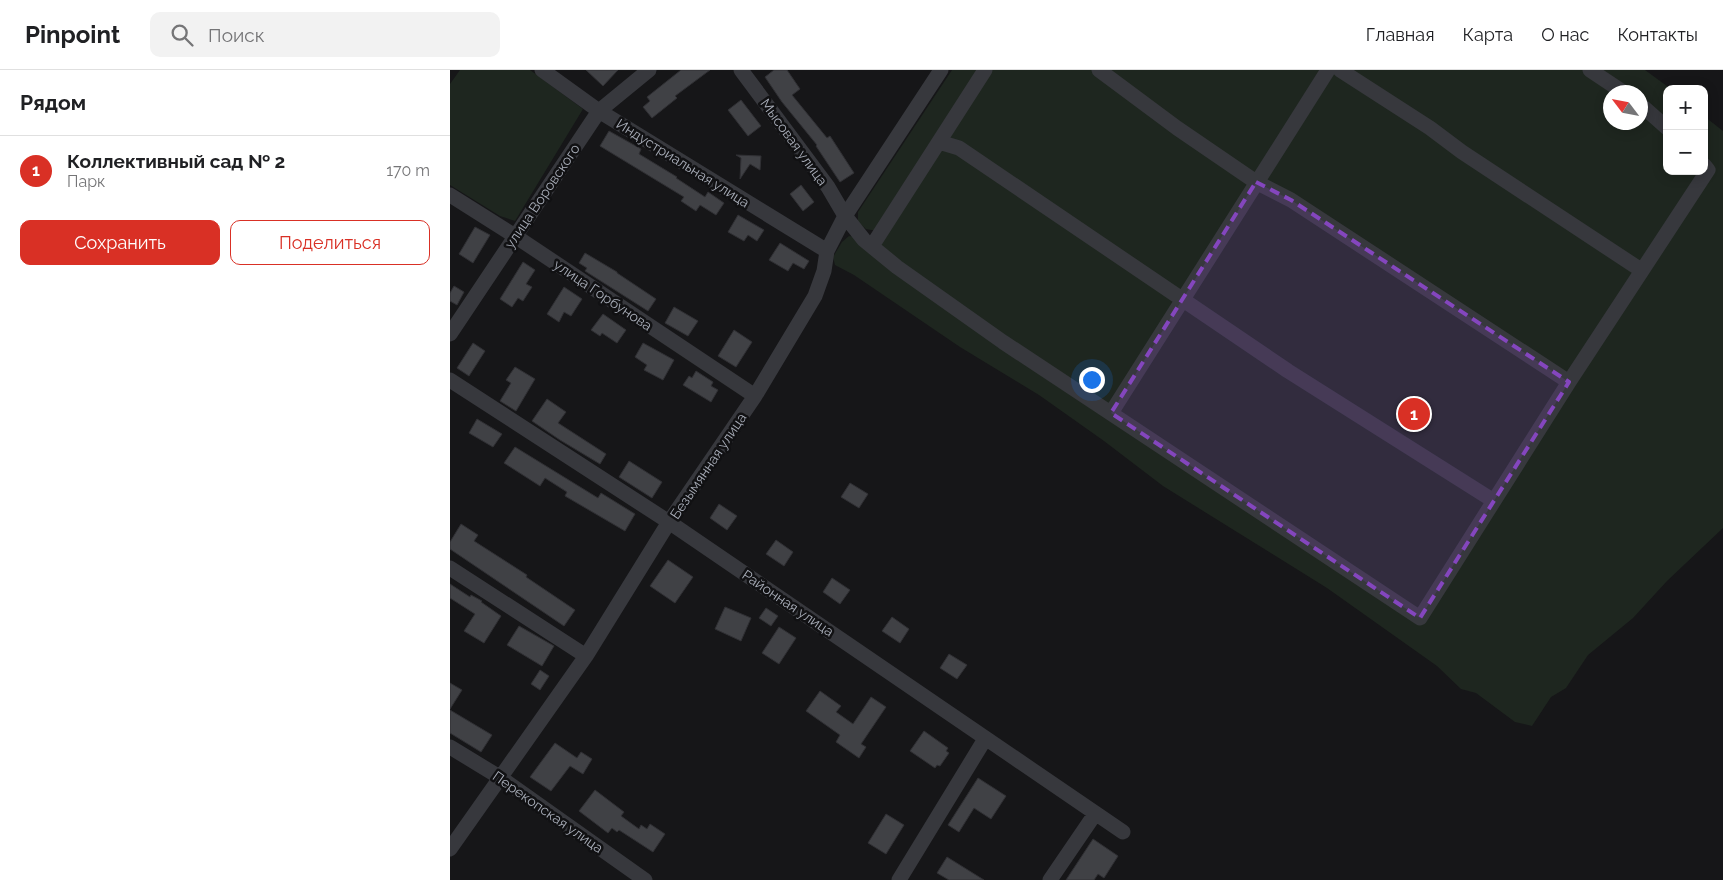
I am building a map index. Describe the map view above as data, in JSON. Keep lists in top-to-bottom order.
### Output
{
  "streets": {
    "street": [
      "Мысовая улица",
      "Индустриальная улица",
      "улица Воровского",
      "улица Горбунова",
      "Безымянная улица",
      "Районная улица",
      "Перекопская улица"
    ]
  },
  "crossings": [
    ["Мысовая улица", "Безымянная улица"],
    ["Индустриальная улица", "улица Воровского"],
    ["Индустриальная улица", "Безымянная улица"],
    ["улица Воровского", "улица Горбунова"],
    ["улица Горбунова", "Безымянная улица"],
    ["Безымянная улица", "Районная улица"],
    ["Безымянная улица", "Перекопская улица"]
  ],
  "north": "top left",
  "page": {
    "header": "Pinpoint",
    "search": "Поиск",
    "nav": [
      "Главная",
      "Карта",
      "О нас",
      "Контакты"
    ],
    "heading": "Рядом",
    "map_buttons": ["+", "−"],
    "list": [
      {
        "mark": "1",
        "name": "Коллективный сад № 2",
        "note": "Парк",
        "value": "170 m"
      }
    ],
    "buttons": ["Сохранить", "Поделиться"],
    "pins": "1"
  }
}
